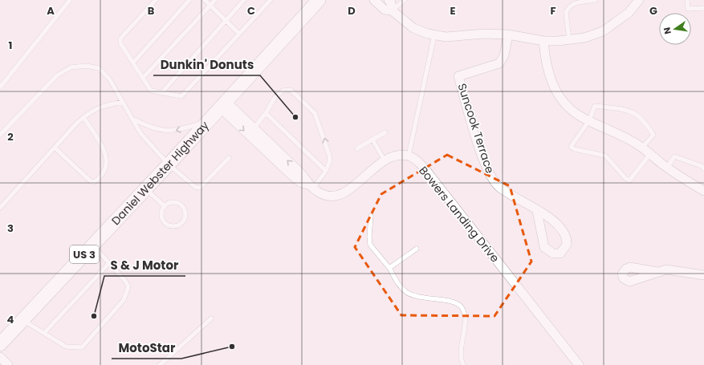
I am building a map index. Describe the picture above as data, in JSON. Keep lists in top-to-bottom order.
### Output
{
  "streets": {
    "main road": ["Daniel Webster Highway", "US 3"],
    "street": ["Suncook Terrace", "Bowers Landing Drive"]
  },
  "places": ["Dunkin' Donuts", "S & J Motor", "MotoStar"],
  "north": "left",
  "grid": {
    "columns": [
      "A",
      "B",
      "C",
      "D",
      "E",
      "F",
      "G"
    ],
    "rows": [
      "1",
      "2",
      "3",
      "4"
    ]
  }
}
